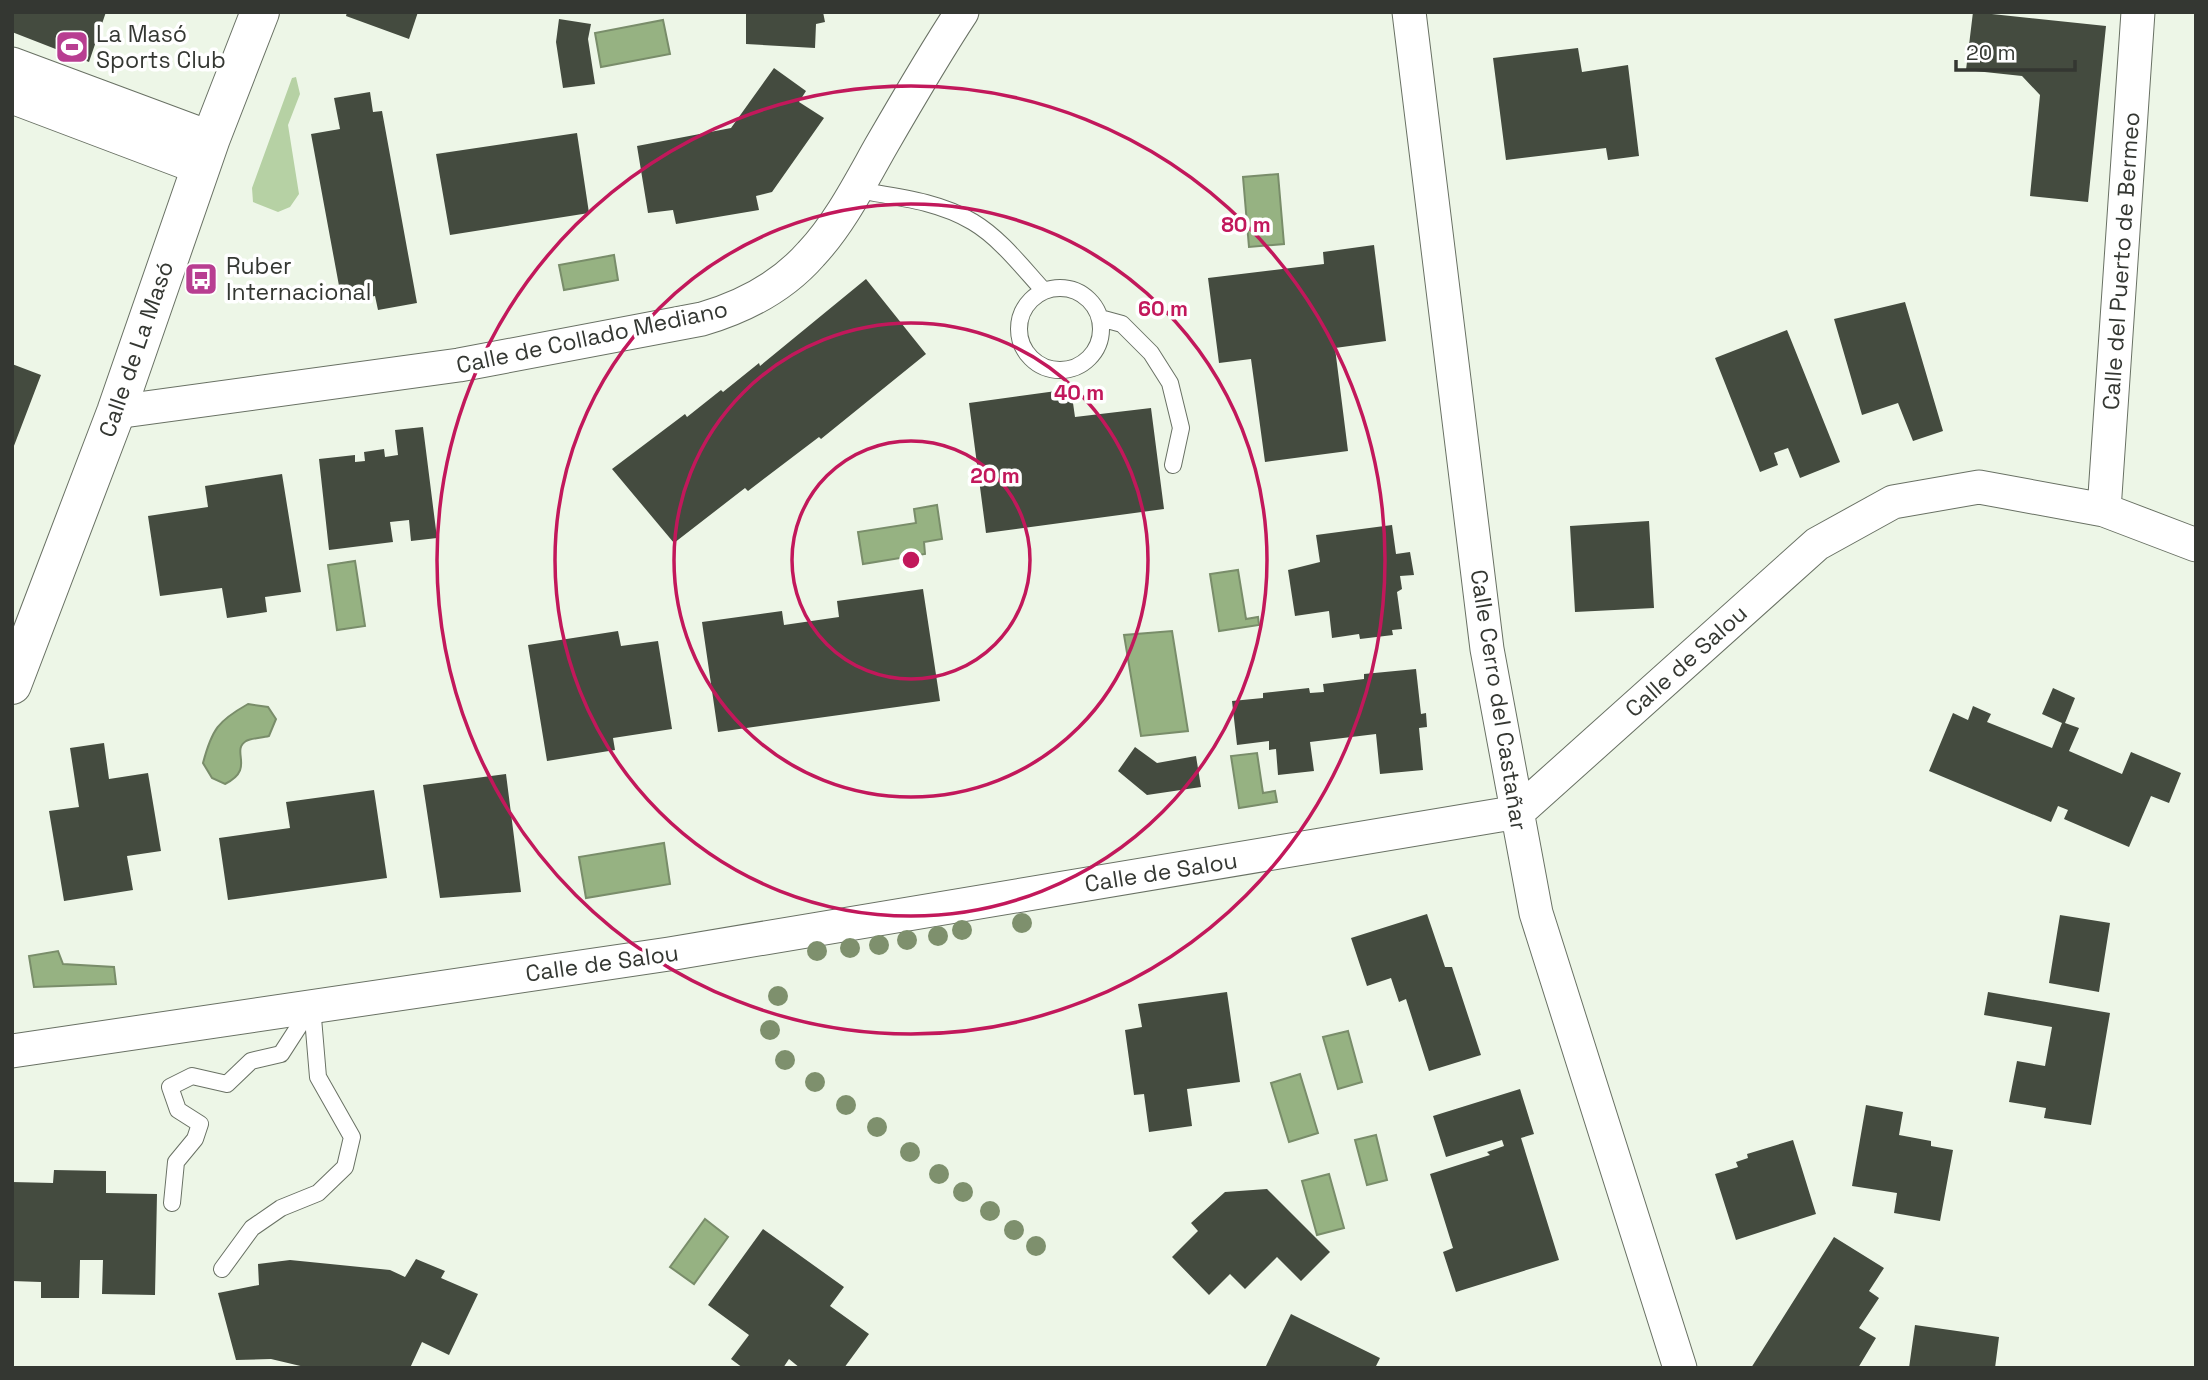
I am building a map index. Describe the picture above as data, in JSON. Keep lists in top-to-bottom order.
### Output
{
  "streets": {
    "street": [
      "Calle del Puerto de Bermeo",
      "Calle de Collado Mediano",
      "Calle de La Masó",
      "Calle de Salou",
      "Calle Cerro del Castañar"
    ]
  },
  "crossings": [
    ["Calle del Puerto de Bermeo", "Calle de Salou"],
    ["Calle de Collado Mediano", "Calle de La Masó"],
    ["Calle de Salou", "Calle Cerro del Castañar"]
  ],
  "places": {
    "sports": ["La Masó Sports Club"],
    "bus stop": ["Ruber Internacional"]
  },
  "scale_bar": "20 m",
  "rings": [
    "80 m",
    "60 m",
    "40 m",
    "20 m"
  ]
}
